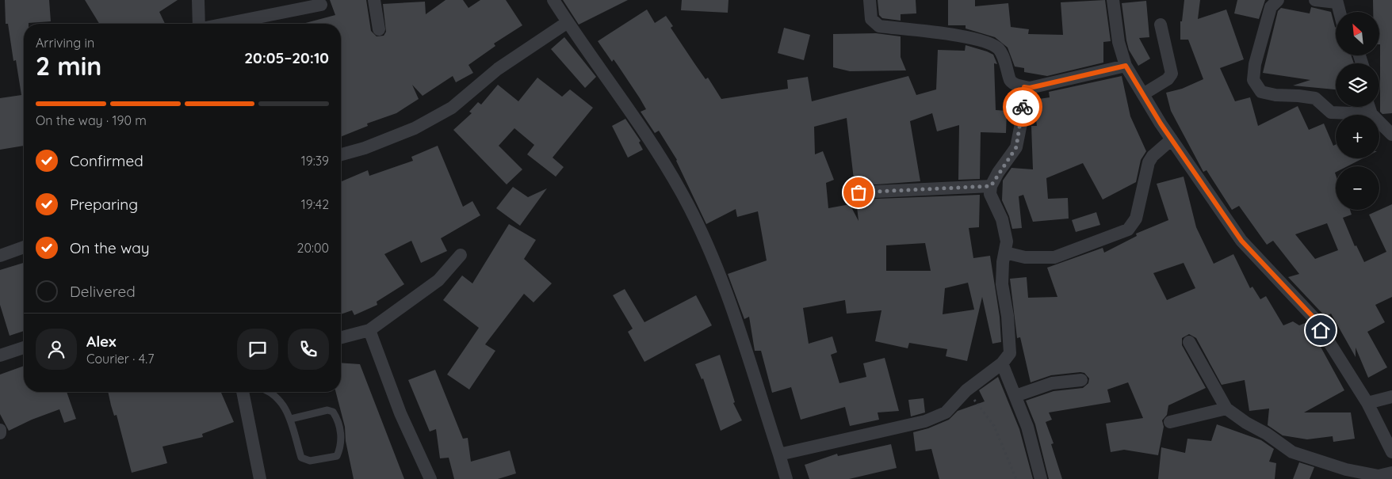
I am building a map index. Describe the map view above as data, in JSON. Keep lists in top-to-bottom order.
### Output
{
  "north": "top left",
  "page": {
    "map_buttons": ["+", "−"],
    "heading": ["2 min", "Arriving in", "20:05–20:10"],
    "panel": ["Alex", "Courier · 4.7"],
    "bar": "On the way · 190 m",
    "list": [
      ["Confirmed", "19:39"],
      ["Preparing", "19:42"],
      ["On the way", "20:00"],
      "Delivered"
    ]
  }
}
